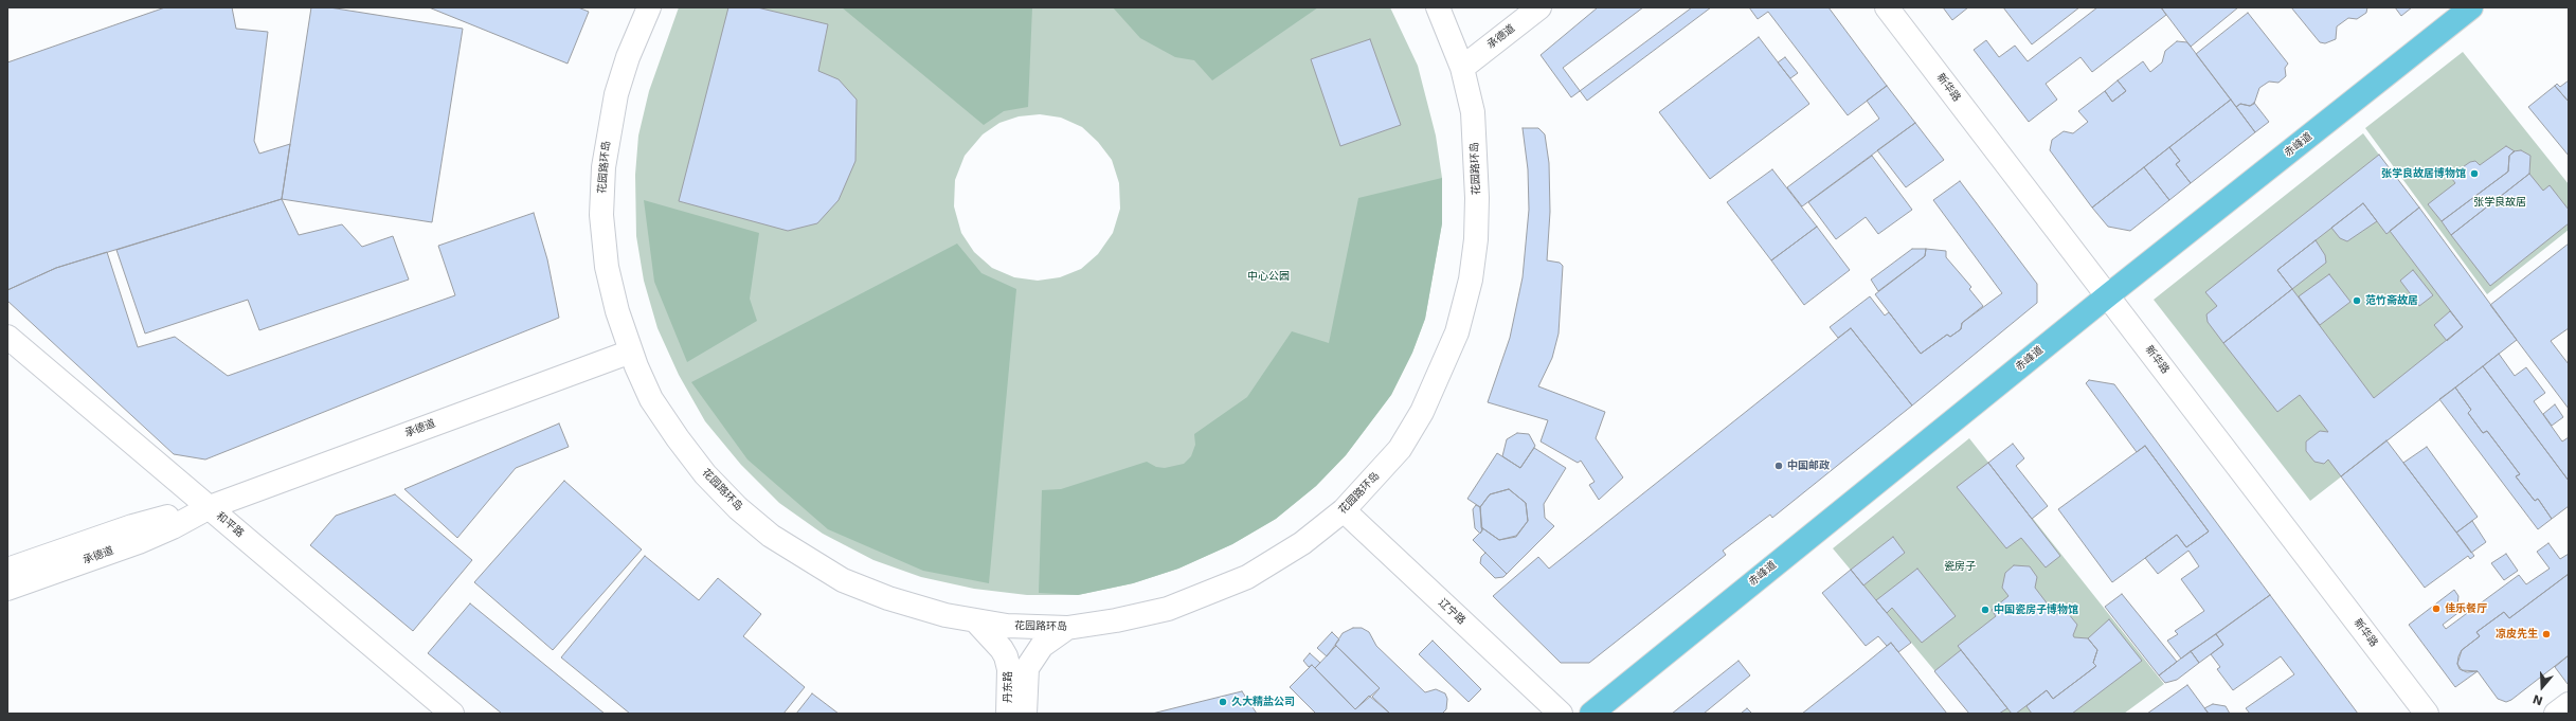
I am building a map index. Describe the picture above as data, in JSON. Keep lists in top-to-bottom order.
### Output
{
  "streets": {
    "main road": ["赤峰道"],
    "street": [
      "承德道",
      "新华路",
      "花园路环岛",
      "和平路",
      "辽宁路",
      "丹东路"
    ]
  },
  "crossings": [
    ["承德道", "花园路环岛"],
    ["承德道", "和平路"],
    ["新华路", "赤峰道"],
    ["花园路环岛", "辽宁路"],
    ["花园路环岛", "丹东路"]
  ],
  "parks": ["张学良故居", "中心公园", "瓷房子"],
  "places": [
    "张学良故居博物馆",
    "范竹斋故居",
    "中国邮政",
    "佳乐餐厅",
    "中国瓷房子博物馆",
    "凉皮先生",
    "久大精盐公司"
  ],
  "north": "bottom"
}
